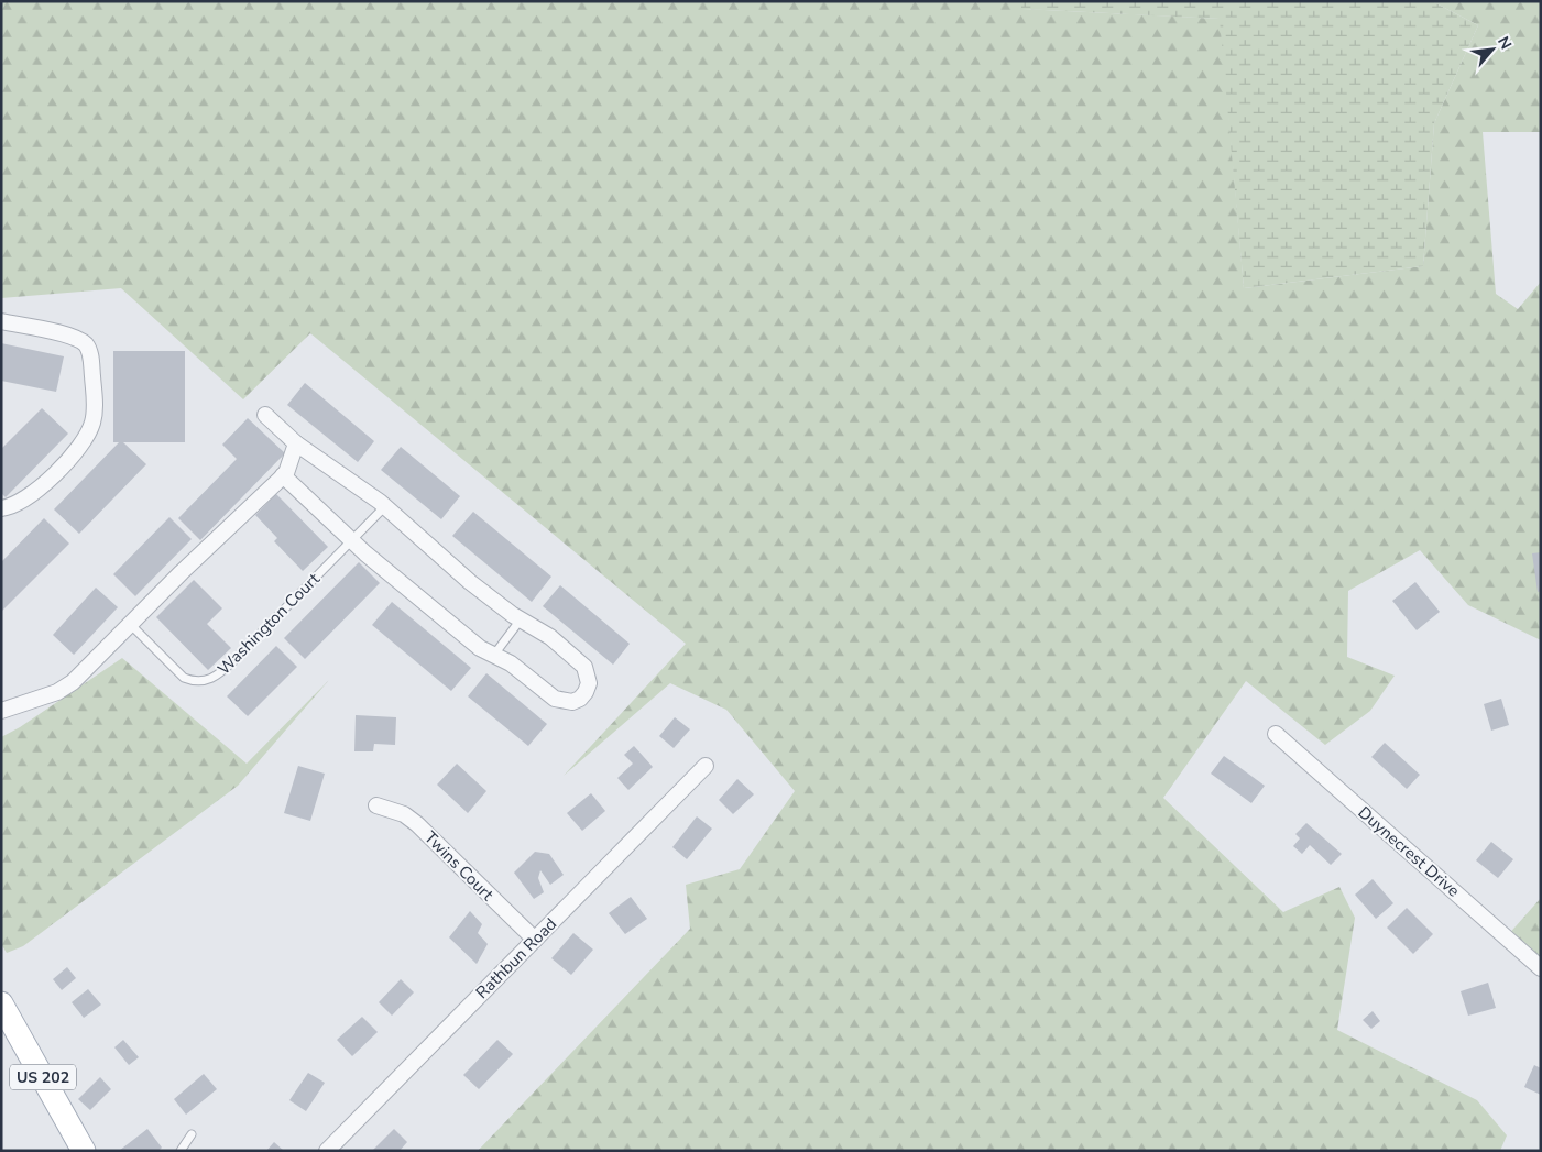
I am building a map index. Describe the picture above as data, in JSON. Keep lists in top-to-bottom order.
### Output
{
  "streets": {
    "main road": ["US 202"],
    "street": ["Duynecrest Drive", "Twins Court", "Rathbun Road"],
    "lane": ["Washington Court"]
  },
  "crossings": [
    ["Twins Court", "Rathbun Road"]
  ],
  "north": "top right"
}
